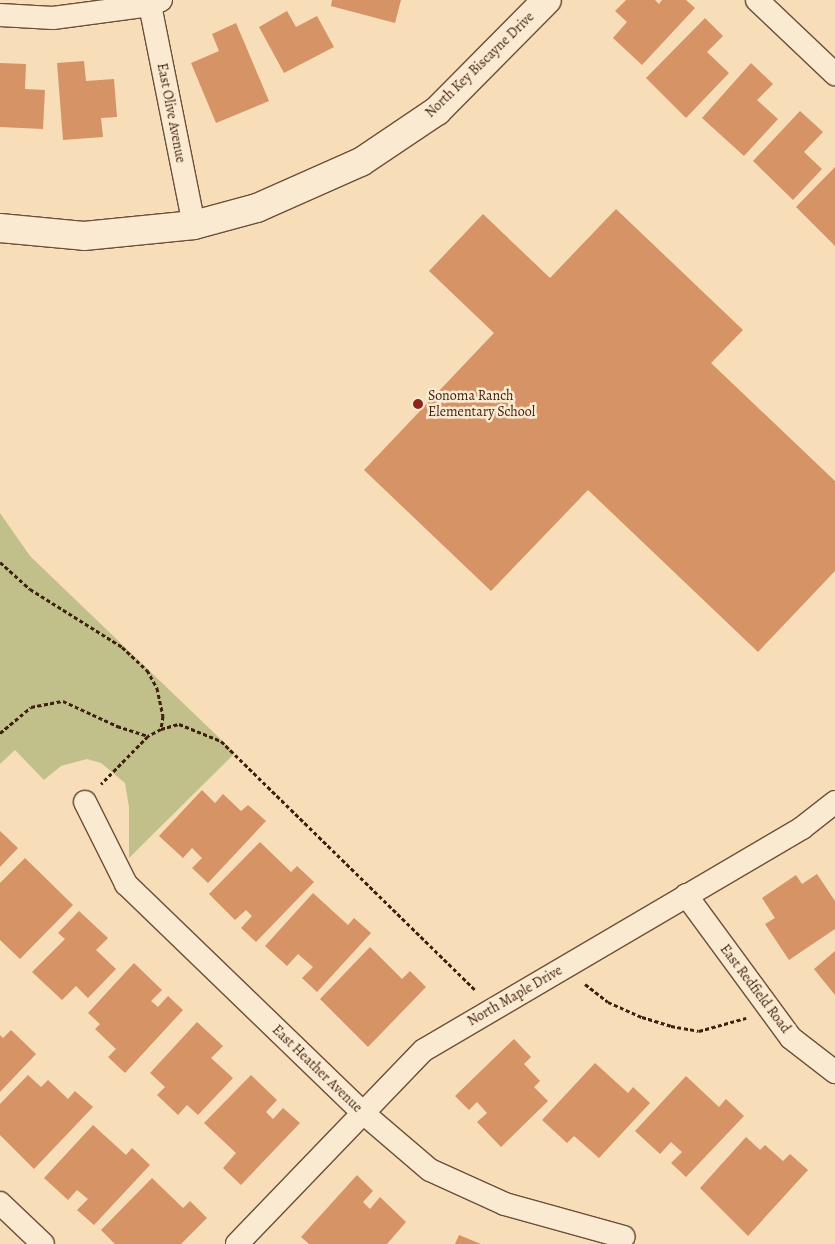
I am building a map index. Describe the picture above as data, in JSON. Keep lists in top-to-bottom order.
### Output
{
  "streets": {
    "street": [
      "North Key Biscayne Drive",
      "East Olive Avenue",
      "East Redfield Road",
      "North Maple Drive",
      "East Heather Avenue"
    ]
  },
  "crossings": [
    ["North Key Biscayne Drive", "East Olive Avenue"],
    ["East Redfield Road", "North Maple Drive"],
    ["North Maple Drive", "East Heather Avenue"]
  ],
  "places": ["Sonoma Ranch Elementary School"]
}
